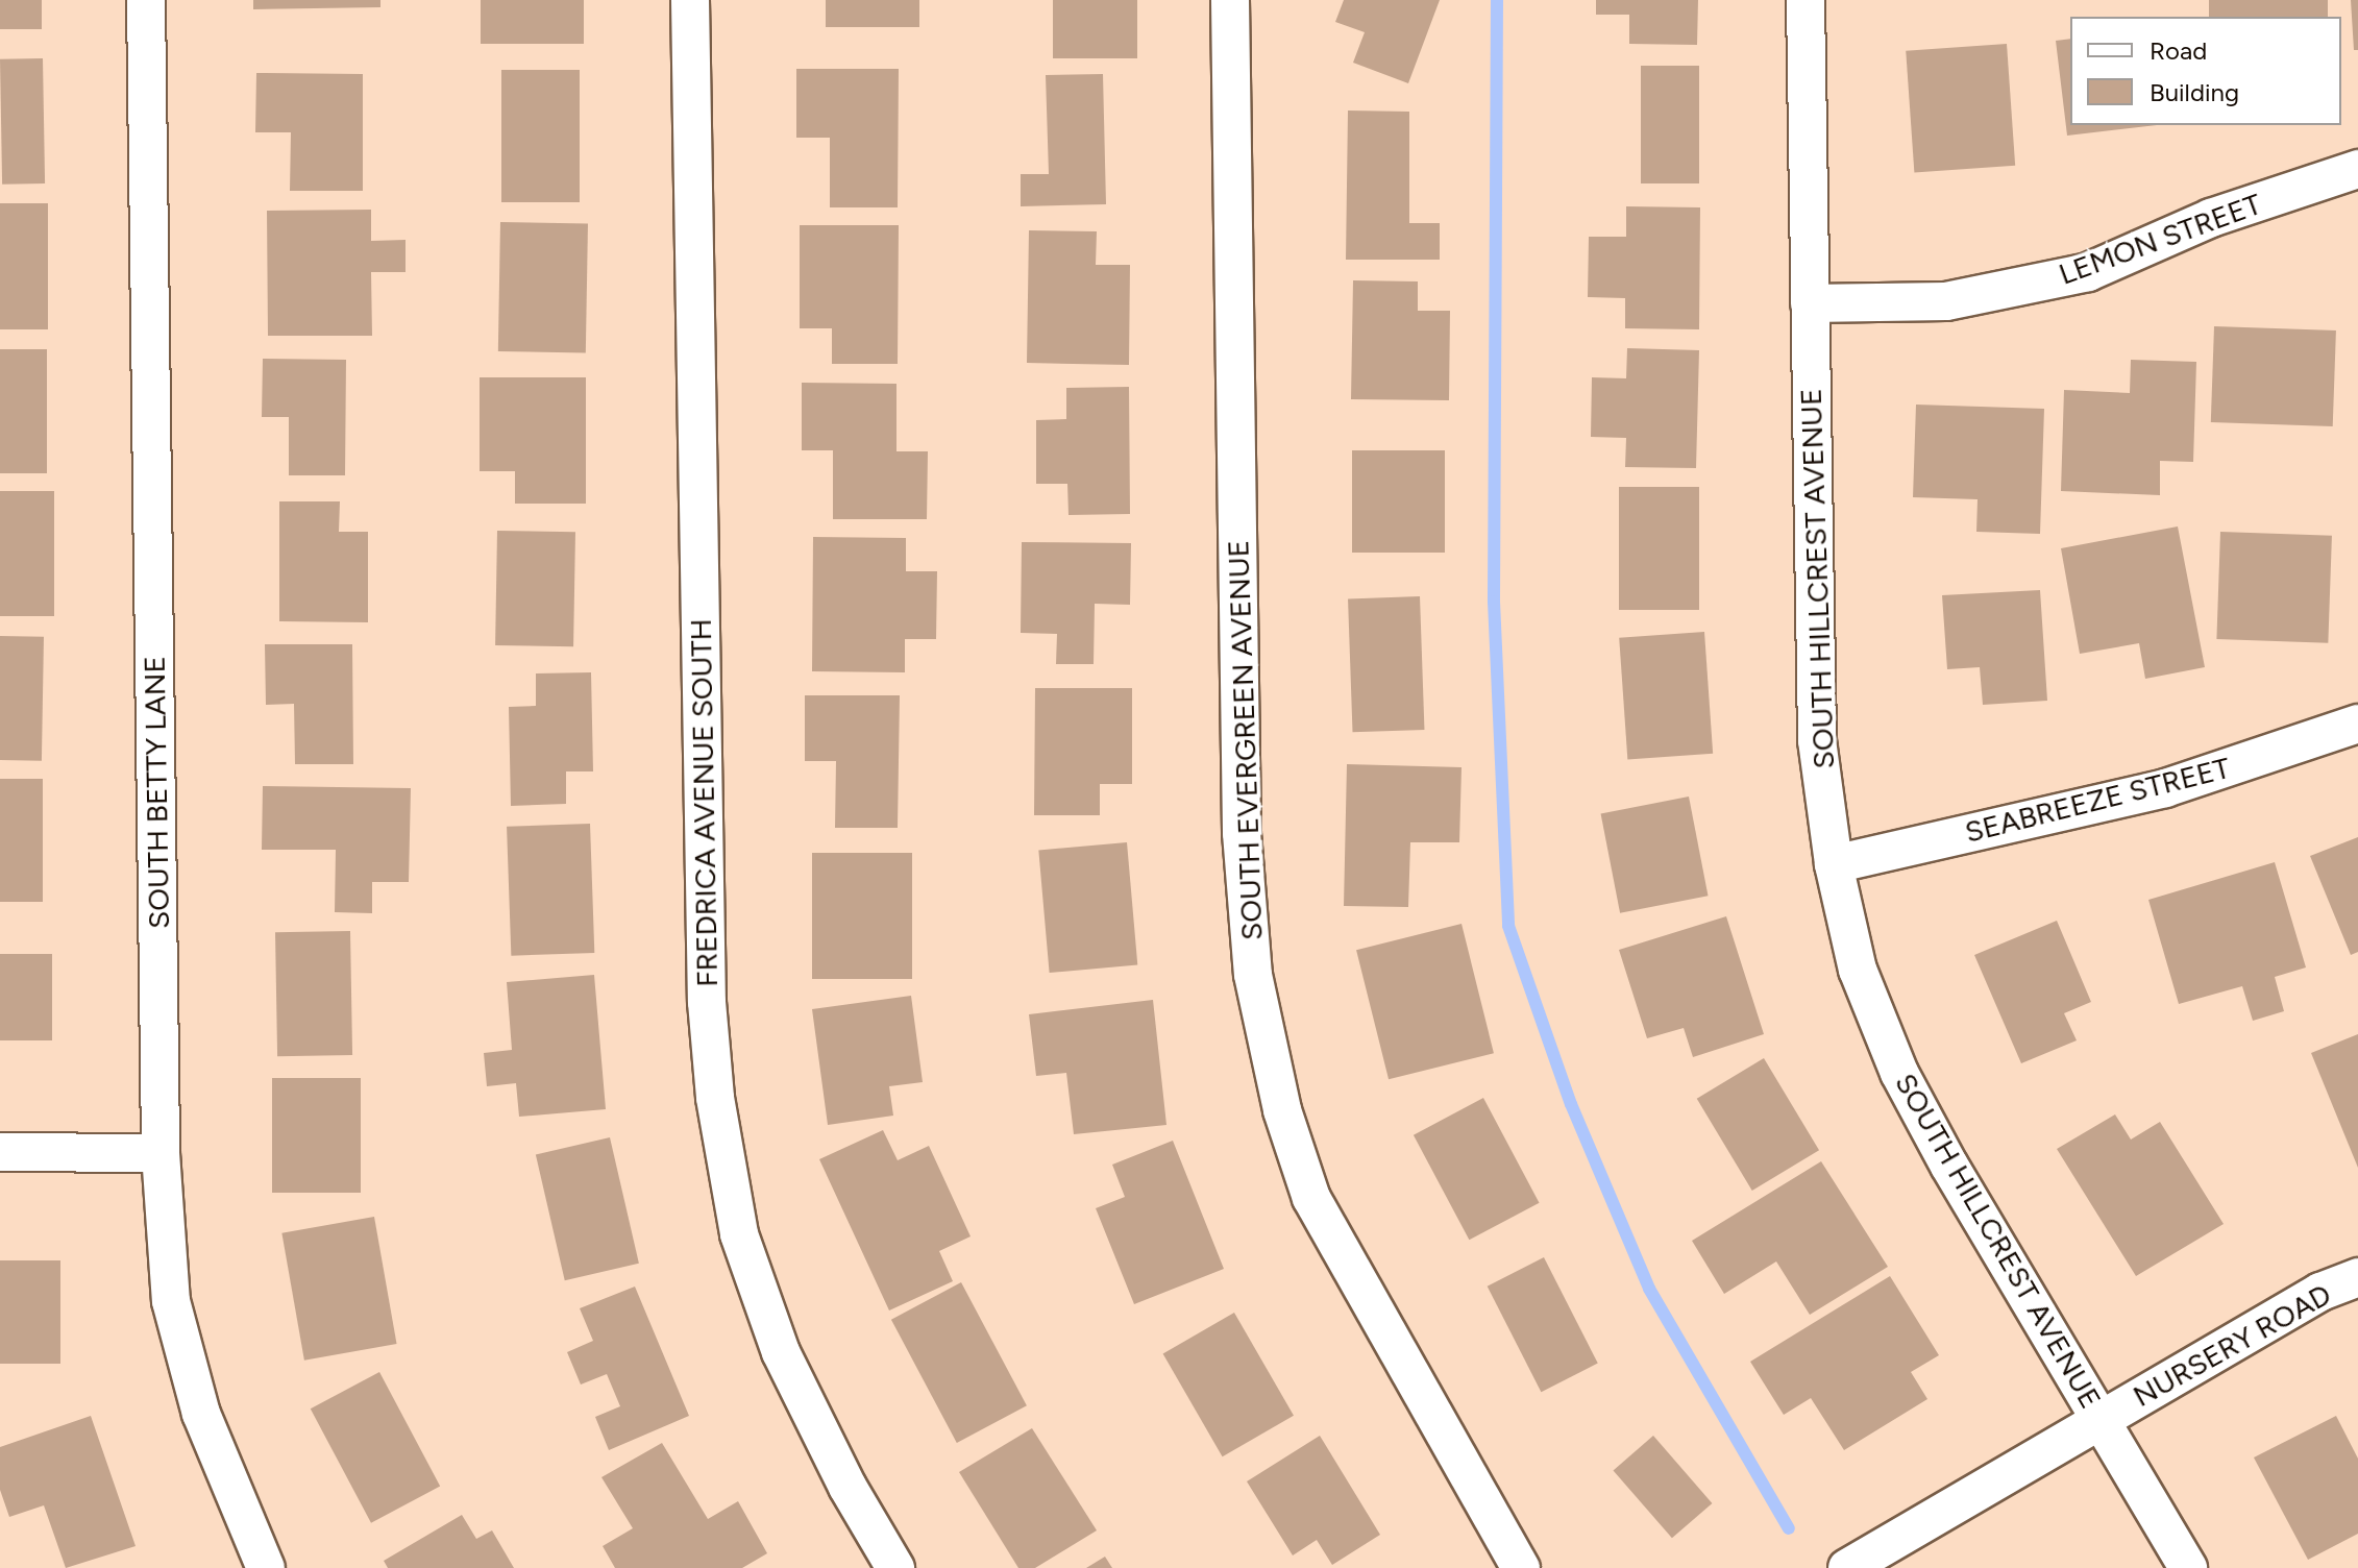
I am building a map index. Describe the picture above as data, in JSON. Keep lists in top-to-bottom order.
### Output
{
  "streets": {
    "street": [
      "LEMON STREET",
      "SOUTH HILLCREST AVENUE",
      "SOUTH EVERGREEN AVENUE",
      "SOUTH BETTY LANE",
      "SEABREEZE STREET",
      "FREDRICA AVENUE SOUTH",
      "NURSERY ROAD"
    ]
  },
  "crossings": [
    ["LEMON STREET", "SOUTH HILLCREST AVENUE"],
    ["SOUTH HILLCREST AVENUE", "SEABREEZE STREET"],
    ["SOUTH HILLCREST AVENUE", "NURSERY ROAD"]
  ],
  "legend": ["Road", "Building"]
}
